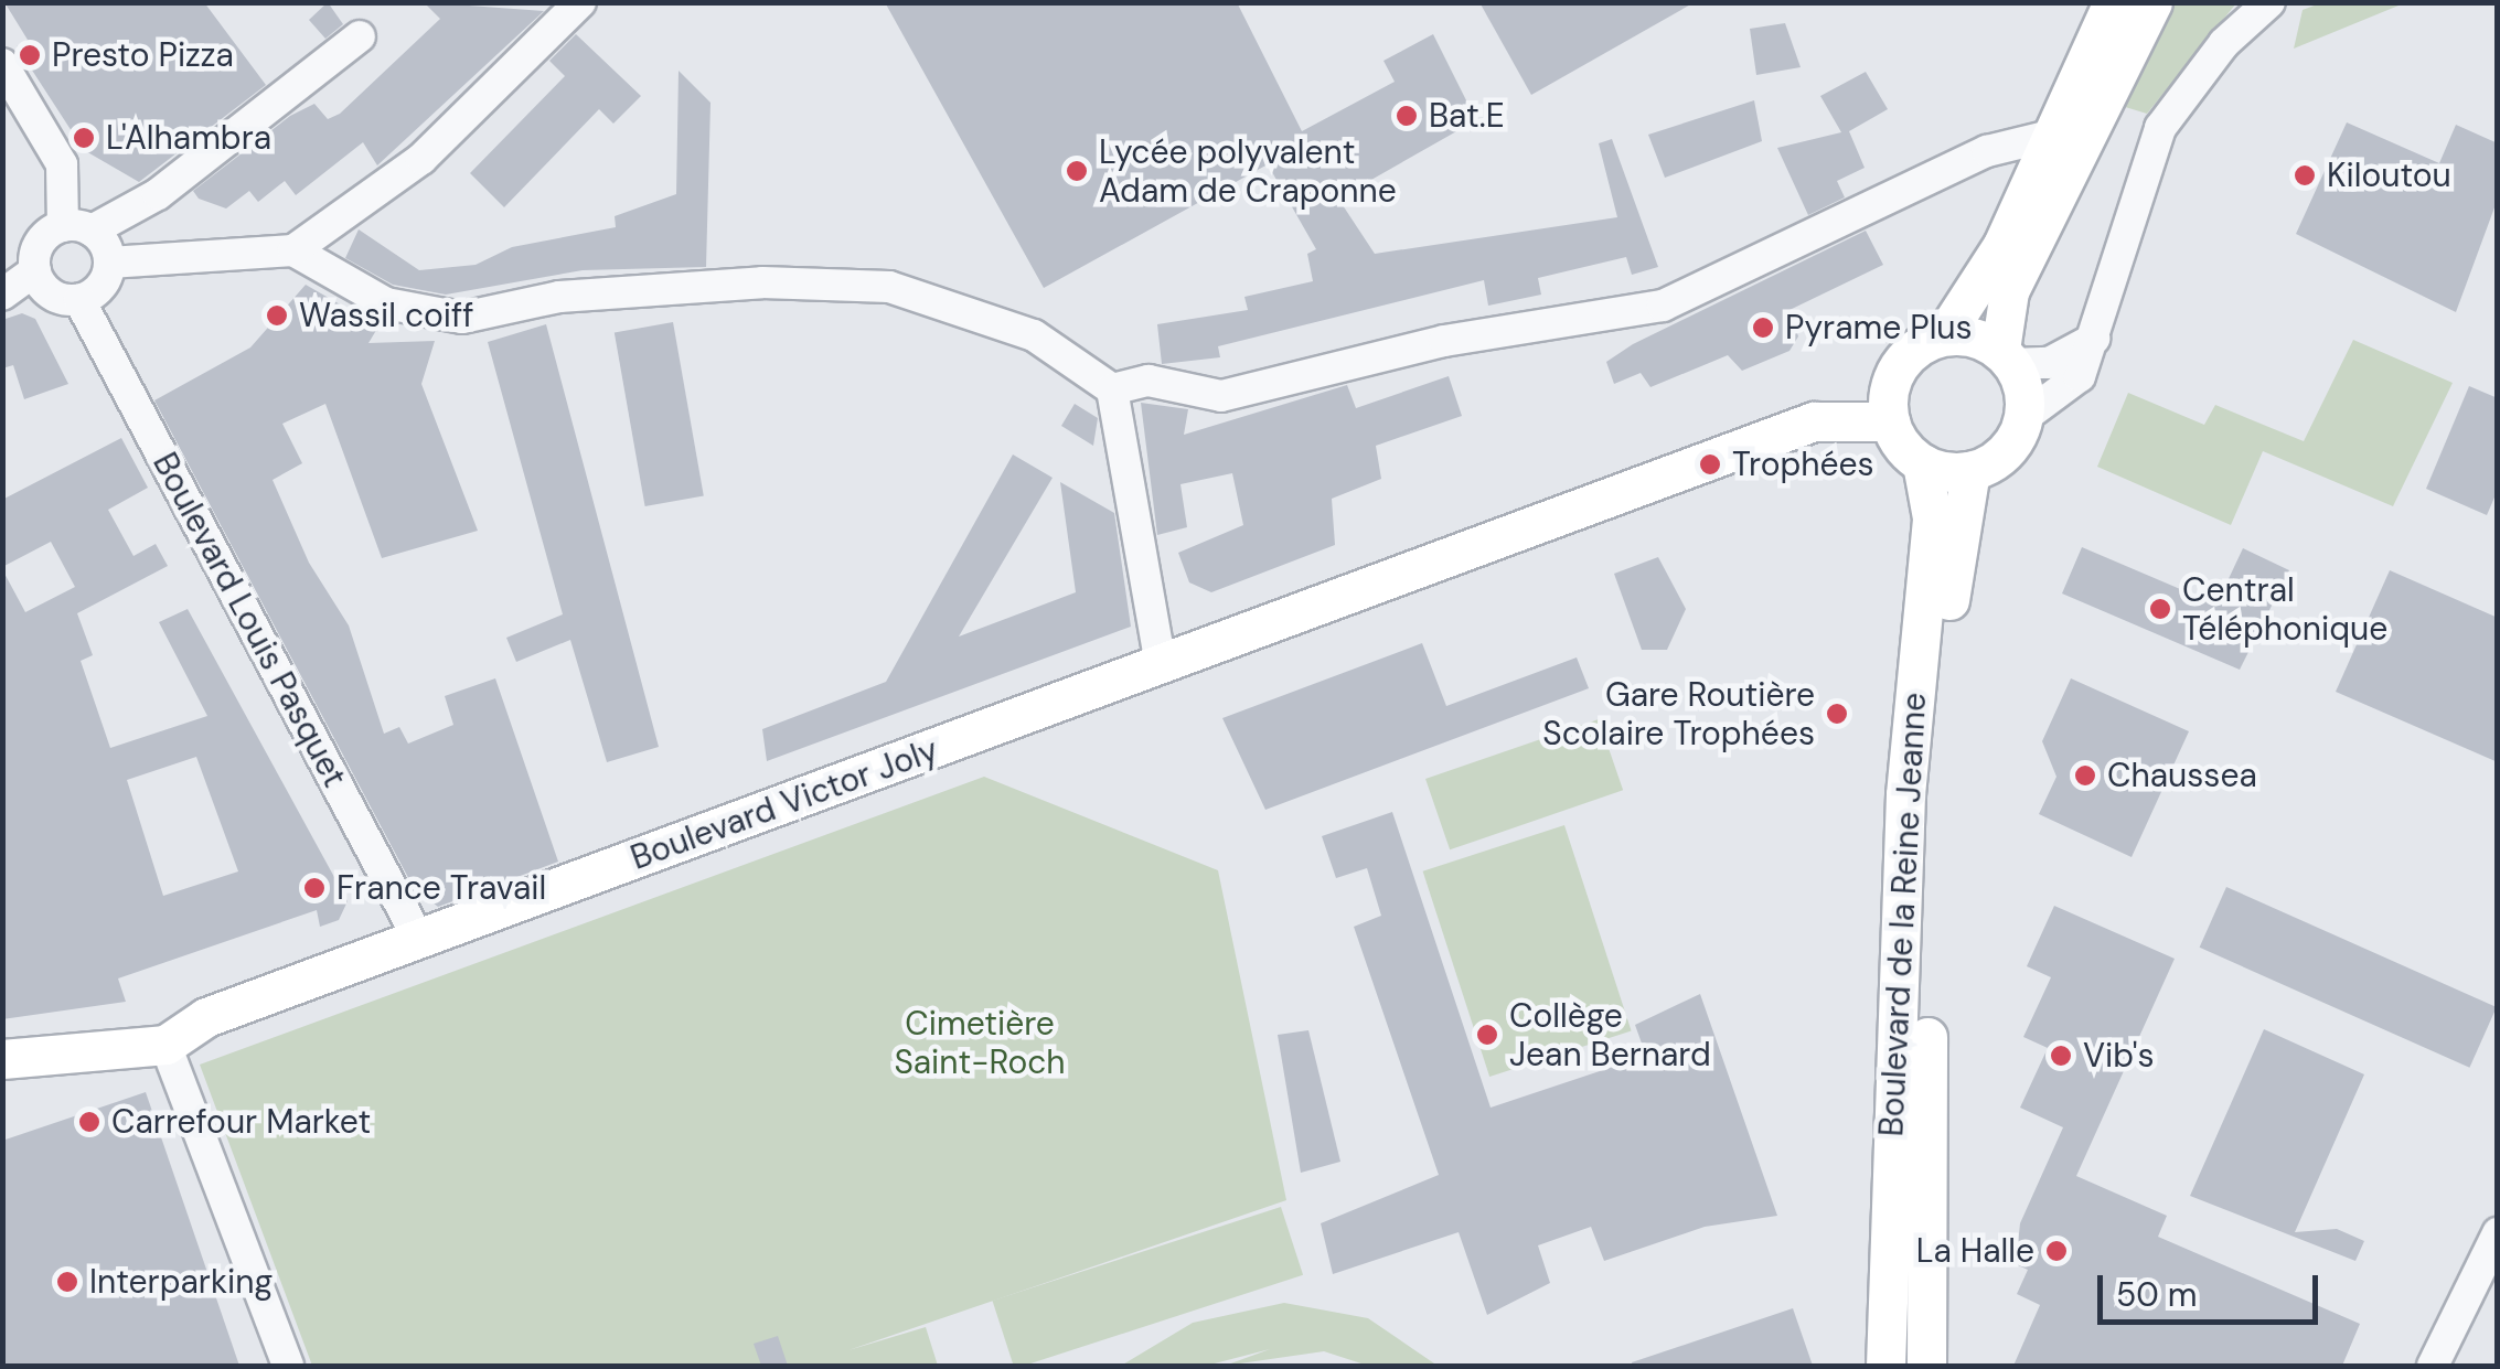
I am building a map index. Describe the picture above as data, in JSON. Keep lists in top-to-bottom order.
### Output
{
  "streets": {
    "main road": ["Boulevard Victor Joly", "Boulevard de la Reine Jeanne"],
    "street": ["Boulevard Louis Pasquet"]
  },
  "crossings": [
    ["Boulevard Louis Pasquet", "Boulevard Victor Joly"],
    ["Boulevard Victor Joly", "Boulevard de la Reine Jeanne"]
  ],
  "parks": ["Cimetière Saint-Roch"],
  "places": [
    "Presto Pizza",
    "Bat.E",
    "L'Alhambra",
    "Lycée polyvalent Adam de Craponne",
    "Kiloutou",
    "Wassil coiff",
    "Pyrame Plus",
    "Trophées",
    "Central Téléphonique",
    "Gare Routière Scolaire Trophées",
    "Chaussea",
    "France Travail",
    "Collège Jean Bernard",
    "Vib's",
    "Carrefour Market",
    "La Halle",
    "Interparking"
  ],
  "scale_bar": "50 m"
}
